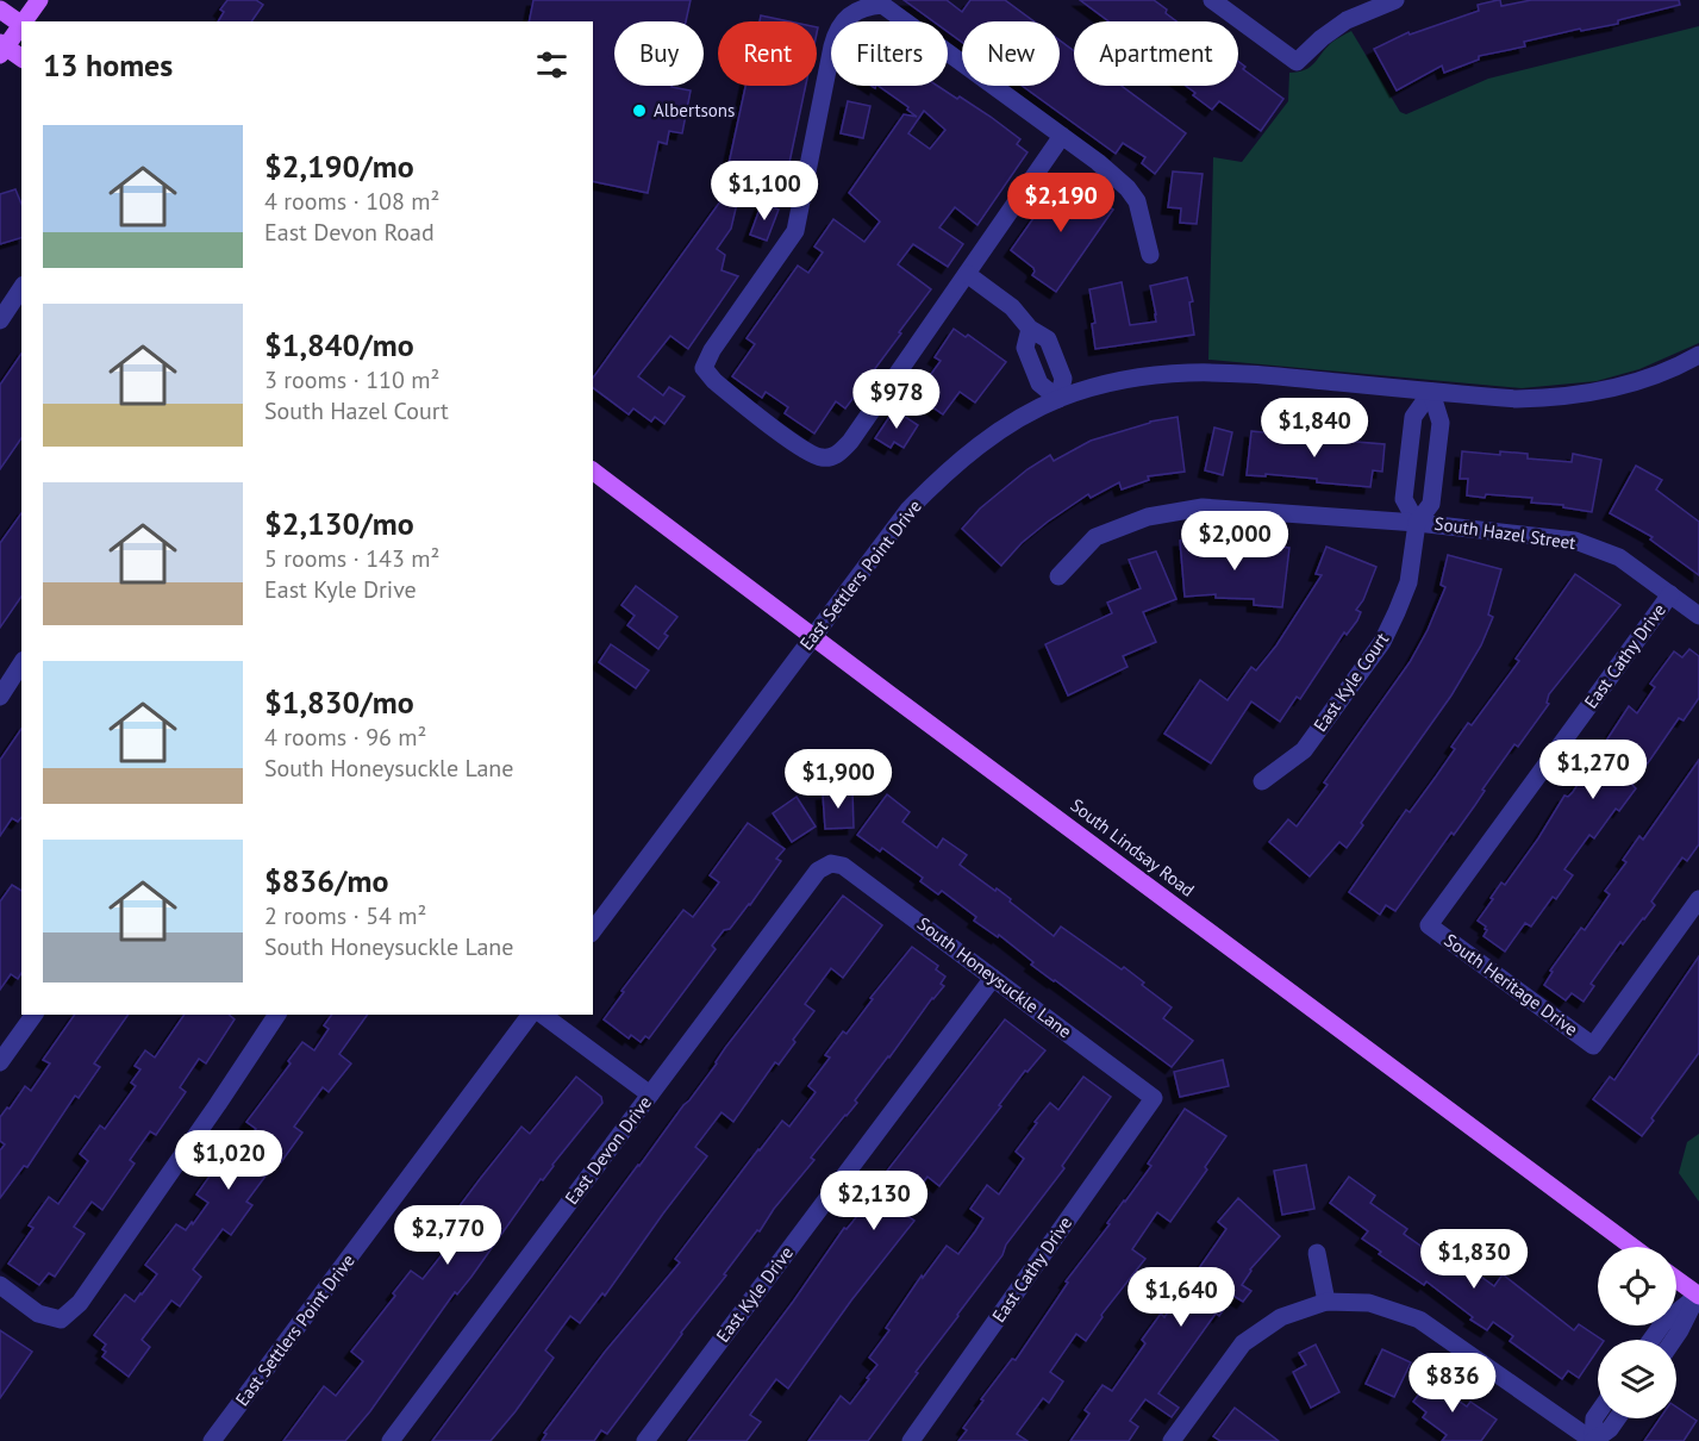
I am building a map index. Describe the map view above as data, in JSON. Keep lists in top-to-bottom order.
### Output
{
  "streets": {
    "main road": ["South Lindsay Road"],
    "street": [
      "South Hazel Street",
      "East Settlers Point Drive",
      "East Cathy Drive",
      "East Kyle Court",
      "South Honeysuckle Lane",
      "South Heritage Drive",
      "East Devon Drive",
      "East Kyle Drive"
    ]
  },
  "crossings": [
    ["South Hazel Street", "East Cathy Drive"],
    ["South Hazel Street", "East Kyle Court"],
    ["East Settlers Point Drive", "East Kyle Court"],
    ["East Settlers Point Drive", "South Lindsay Road"],
    ["East Cathy Drive", "South Honeysuckle Lane"],
    ["East Cathy Drive", "South Heritage Drive"],
    ["South Honeysuckle Lane", "East Devon Drive"],
    ["South Honeysuckle Lane", "East Kyle Drive"]
  ],
  "places": ["Albertsons"],
  "page": {
    "chip": [
      "Buy",
      "Rent",
      "Filters",
      "New",
      "Apartment"
    ],
    "heading": "13 homes",
    "list": [
      {
        "name": "$2,190/mo",
        "note": "4 rooms · 108 m² · East Devon Road"
      },
      {
        "name": "$1,840/mo",
        "note": "3 rooms · 110 m² · South Hazel Court"
      },
      {
        "name": "$2,130/mo",
        "note": "5 rooms · 143 m² · East Kyle Drive"
      },
      {
        "name": "$1,830/mo",
        "note": "4 rooms · 96 m² · South Honeysuckle Lane"
      },
      {
        "name": "$836/mo",
        "note": "2 rooms · 54 m² · South Honeysuckle Lane"
      }
    ],
    "price": [
      "$1,100",
      "$2,190",
      "$978",
      "$1,840",
      "$2,000",
      "$1,270",
      "$1,900",
      "$1,020",
      "$2,130",
      "$2,770",
      "$1,830",
      "$1,640",
      "$836"
    ]
  }
}
